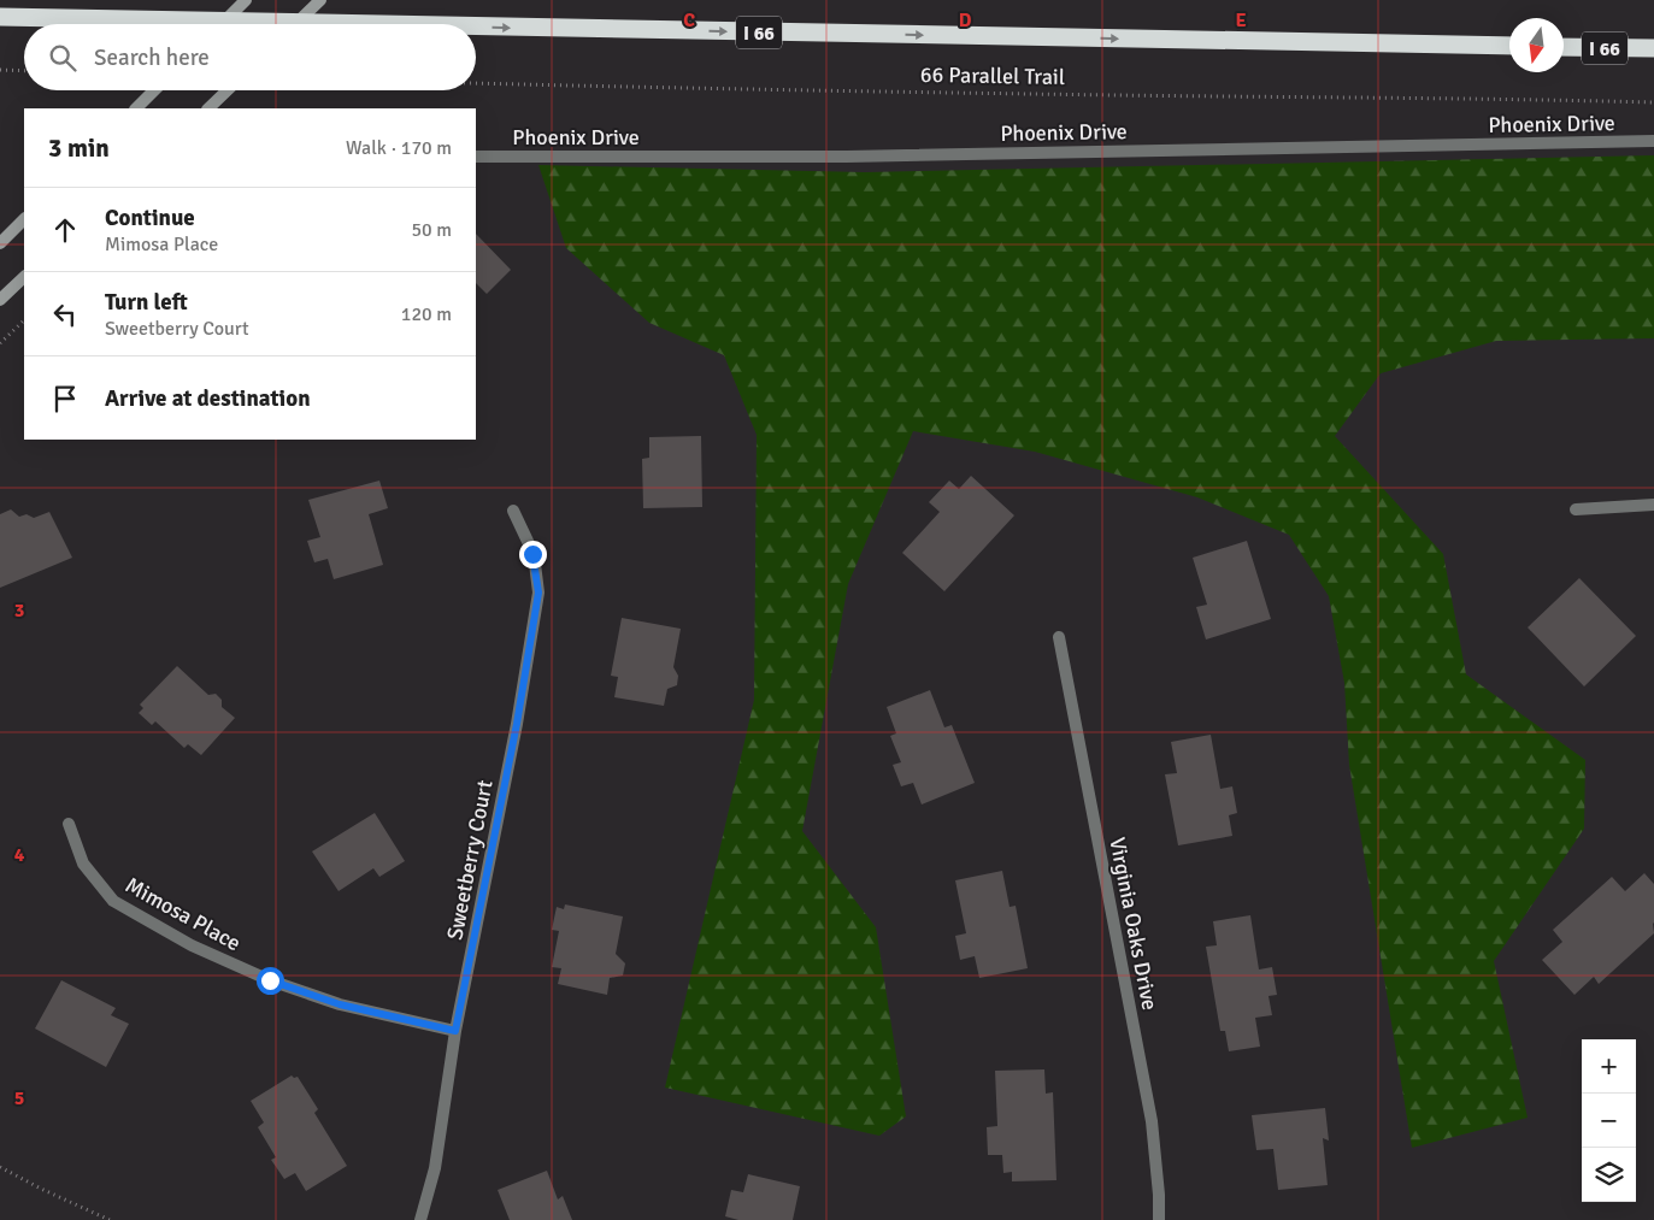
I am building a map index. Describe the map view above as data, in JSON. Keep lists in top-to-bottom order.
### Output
{
  "streets": {
    "highway": ["I 66"],
    "street": [
      "Phoenix Drive",
      "Sweetberry Court",
      "Mimosa Place",
      "Virginia Oaks Drive"
    ],
    "path": ["66 Parallel Trail"]
  },
  "crossings": [
    ["Sweetberry Court", "Mimosa Place"]
  ],
  "north": "bottom",
  "page": {
    "search": "Search here",
    "heading": ["3 min", "Walk · 170 m"],
    "list": [
      ["Continue", "Mimosa Place", "50 m"],
      ["Turn left", "Sweetberry Court", "120 m"],
      "Arrive at destination"
    ],
    "map_buttons": ["+", "−"]
  },
  "grid": {
    "columns": ["C", "D", "E"],
    "rows": ["3", "4", "5"]
  }
}
